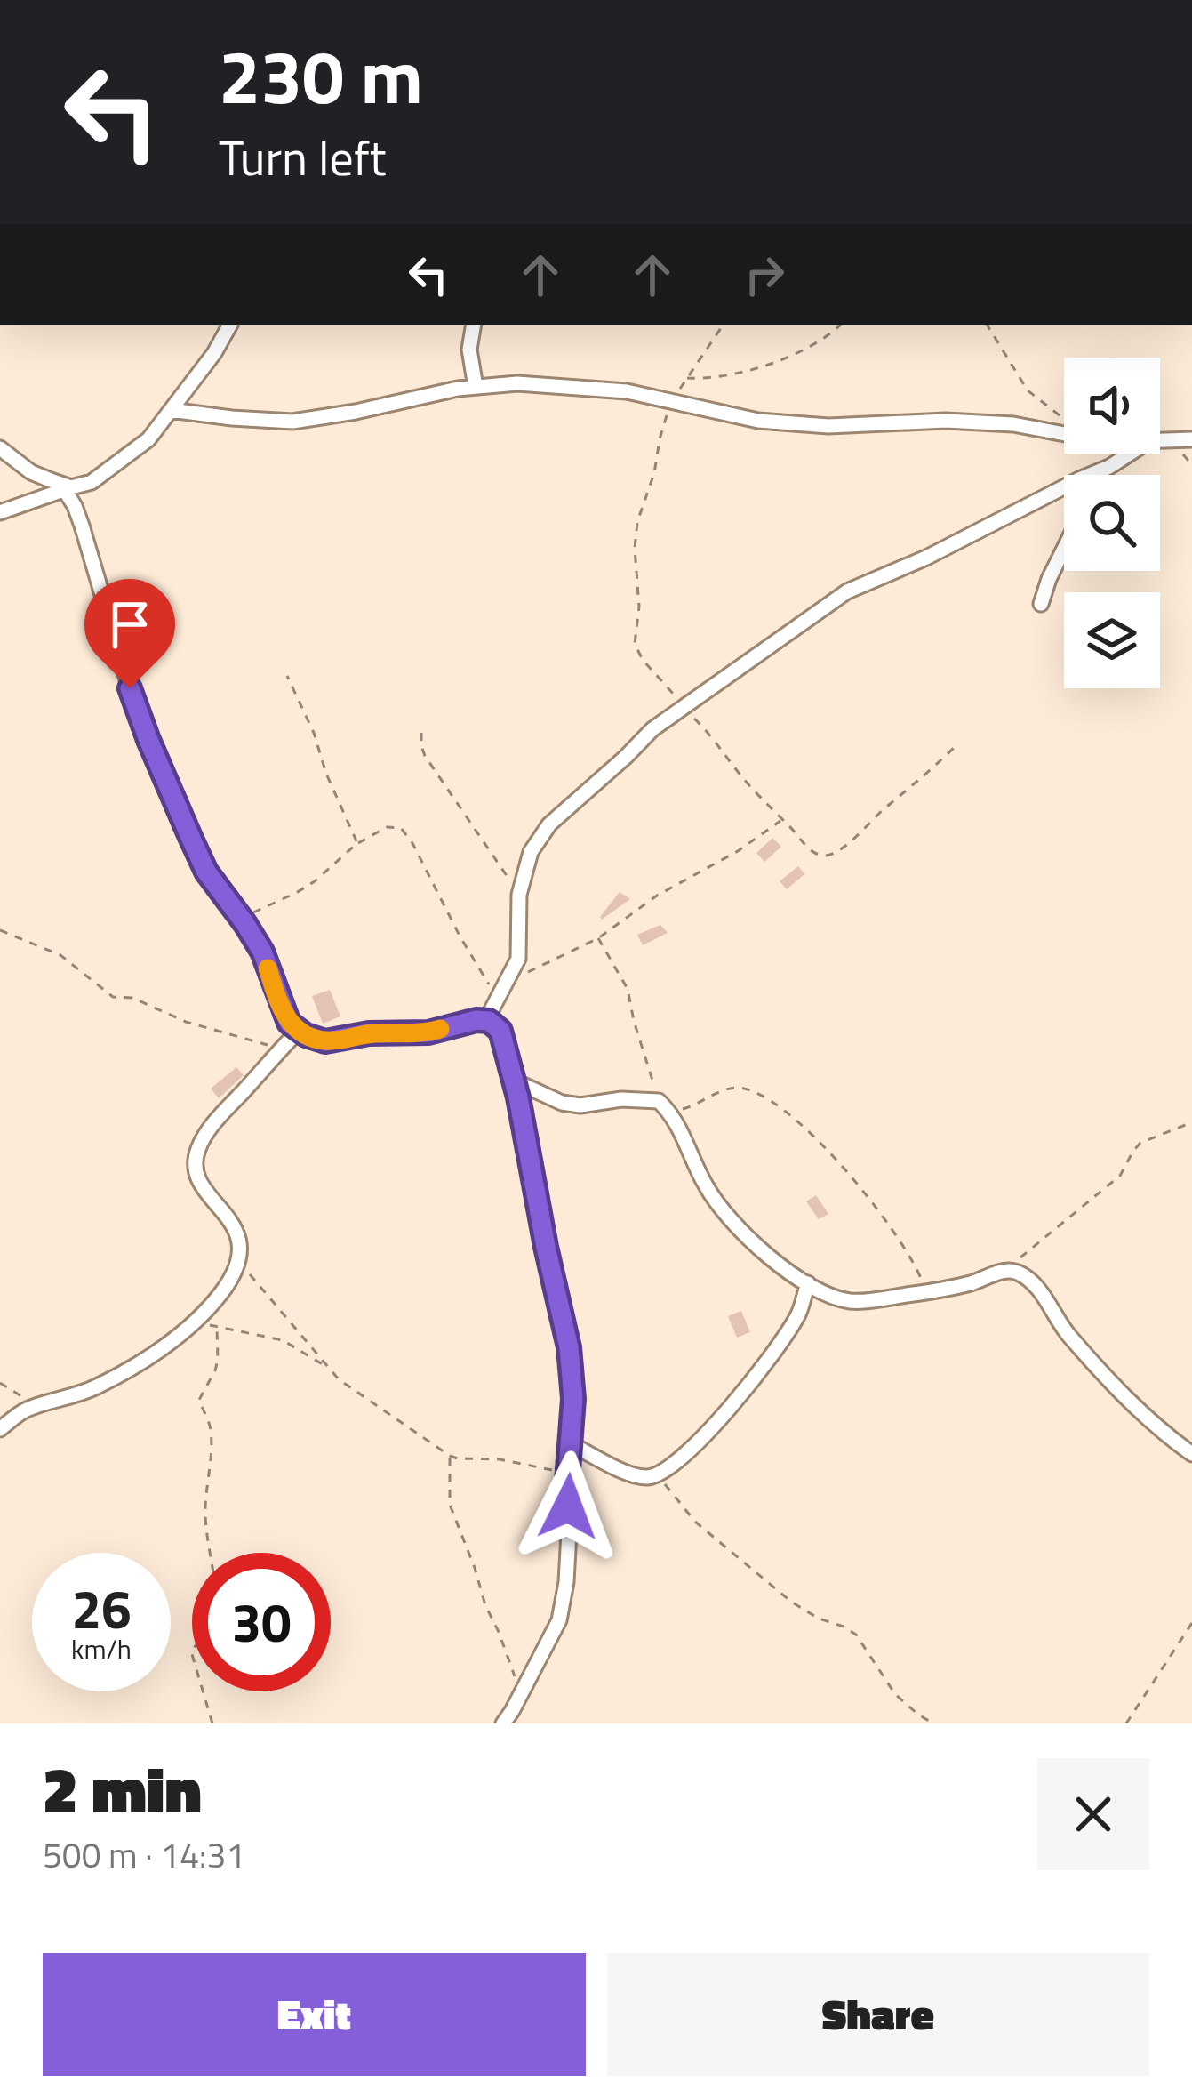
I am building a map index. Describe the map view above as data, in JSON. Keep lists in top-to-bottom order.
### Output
{
  "page": {
    "turn": ["230 m", "Turn left"],
    "speed": "26 km/h",
    "limit": "30",
    "heading": ["2 min", "500 m · 14:31"],
    "buttons": ["Exit", "Share"]
  }
}
